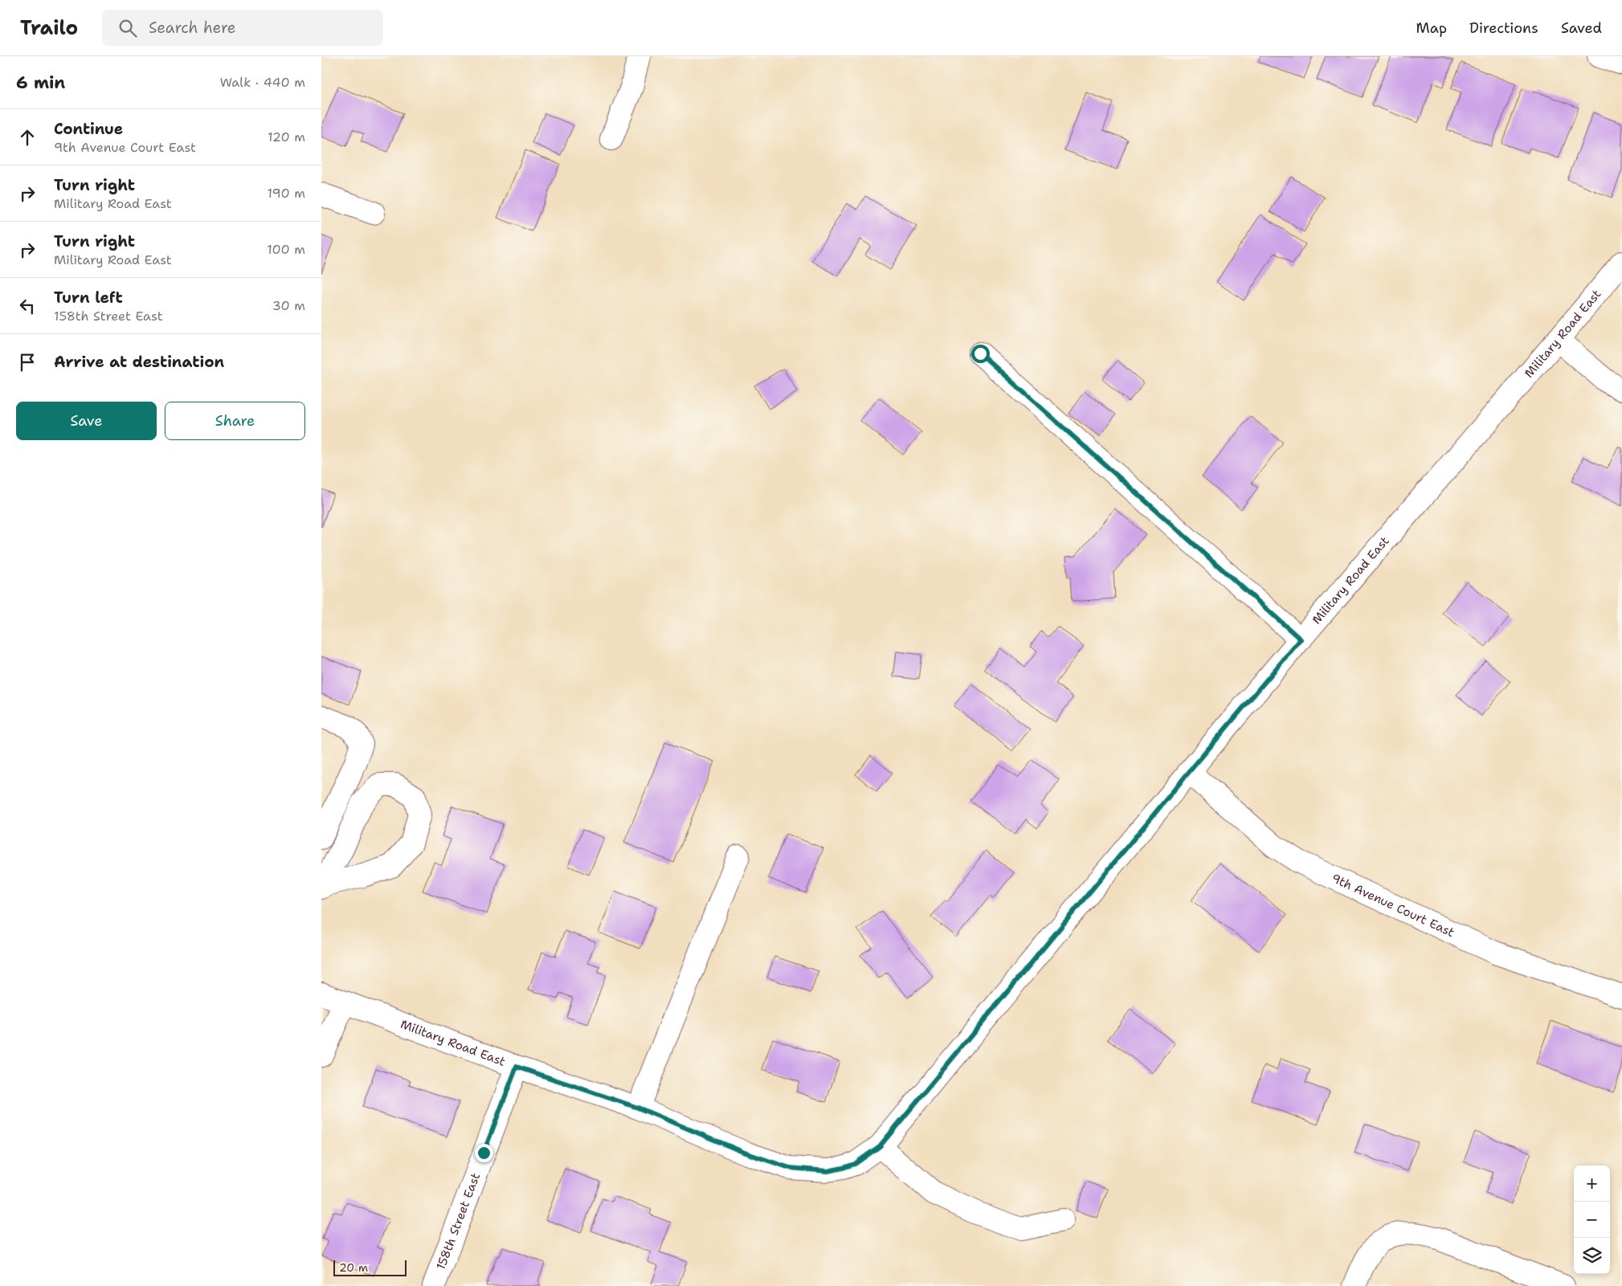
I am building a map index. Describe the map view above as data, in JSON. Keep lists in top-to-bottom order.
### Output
{
  "streets": {
    "street": ["Military Road East", "9th Avenue Court East", "158th Street East"]
  },
  "crossings": [
    ["Military Road East", "9th Avenue Court East"],
    ["Military Road East", "158th Street East"]
  ],
  "scale_bar": "20 m",
  "page": {
    "header": "Trailo",
    "search": "Search here",
    "nav": ["Map", "Directions", "Saved"],
    "heading": ["6 min", "Walk · 440 m"],
    "list": [
      ["Continue", "9th Avenue Court East", "120 m"],
      ["Turn right", "Military Road East", "190 m"],
      ["Turn right", "Military Road East", "100 m"],
      ["Turn left", "158th Street East", "30 m"],
      "Arrive at destination"
    ],
    "buttons": ["Save", "Share"],
    "map_buttons": ["+", "−"],
    "scale": "20 m"
  }
}
